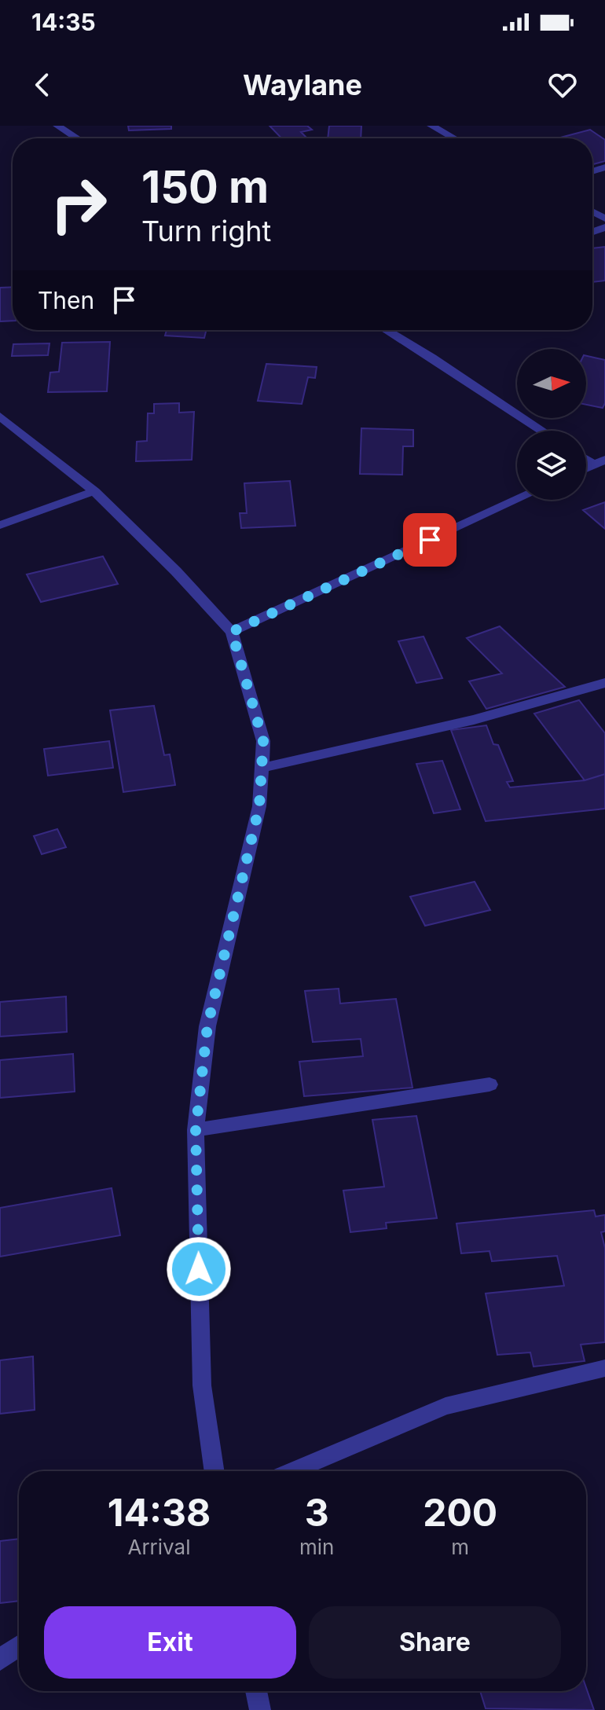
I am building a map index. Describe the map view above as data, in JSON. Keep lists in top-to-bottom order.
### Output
{
  "north": "right",
  "page": {
    "status": "14:35",
    "header": "Waylane",
    "turn": ["150 m", "Turn right"],
    "then": "Then",
    "eta": [
      "14:38",
      "Arrival",
      "3",
      "min",
      "200",
      "m"
    ],
    "buttons": ["Exit", "Share"]
  }
}
